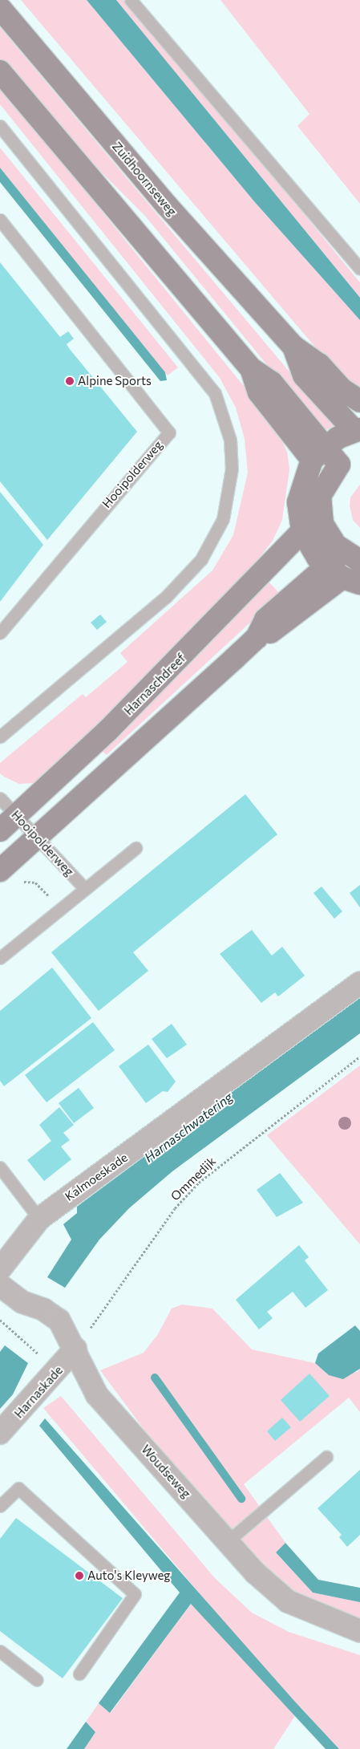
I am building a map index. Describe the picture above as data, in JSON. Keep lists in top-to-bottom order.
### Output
{
  "streets": {
    "main road": ["Zuidhoornseweg", "Harnaschdreef"],
    "street": ["Kalmoeskade", "Harnaskade", "Woudseweg"],
    "lane": ["Hooipolderweg"],
    "path": ["Ommedijk"]
  },
  "crossings": [
    ["Hooipolderweg", "Harnaschdreef"],
    ["Ommedijk", "Harnaskade"],
    ["Ommedijk", "Woudseweg"],
    ["Harnaskade", "Woudseweg"]
  ],
  "water": ["Harnaschwatering"],
  "places": ["Alpine Sports", "Auto's Kleyweg"]
}
